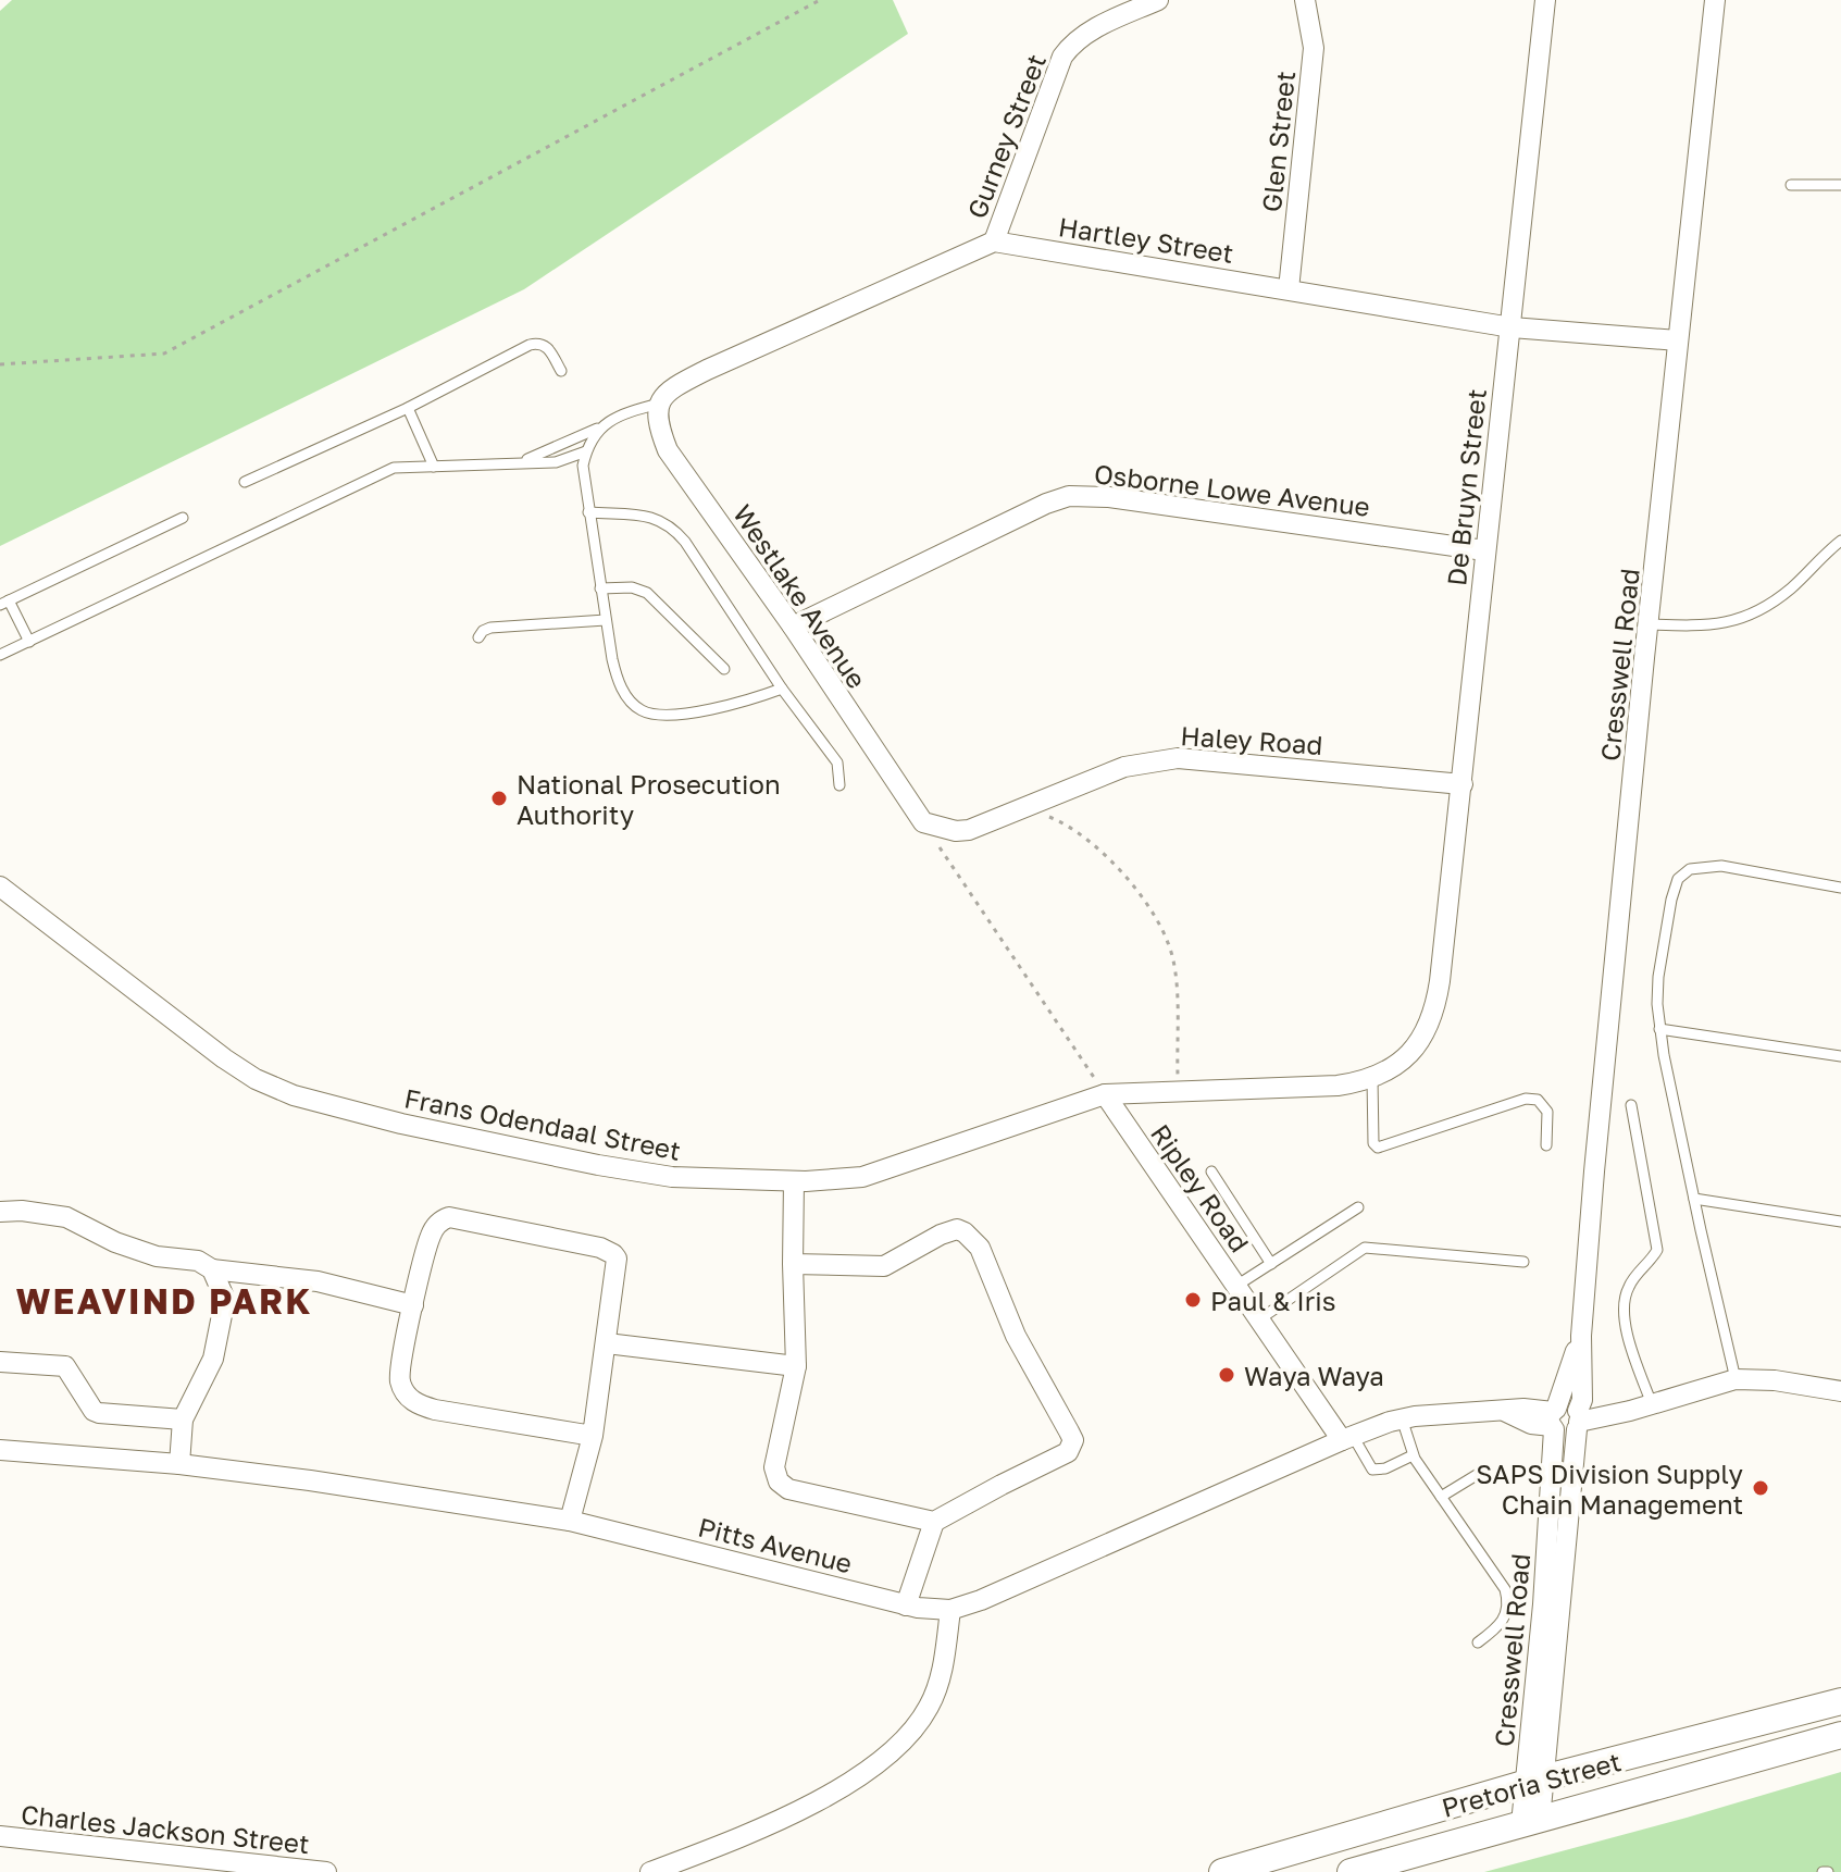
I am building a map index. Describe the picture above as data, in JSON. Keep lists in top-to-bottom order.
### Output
{
  "streets": {
    "main road": ["Pretoria Street"],
    "street": [
      "Gurney Street",
      "Glen Street",
      "Hartley Street",
      "De Bruyn Street",
      "Osborne Lowe Avenue",
      "Westlake Avenue",
      "Cresswell Road",
      "Haley Road",
      "Frans Odendaal Street",
      "Ripley Road",
      "Pitts Avenue",
      "Charles Jackson Street"
    ]
  },
  "crossings": [
    ["Gurney Street", "Hartley Street"],
    ["Glen Street", "Hartley Street"],
    ["Hartley Street", "De Bruyn Street"],
    ["Hartley Street", "Cresswell Road"],
    ["De Bruyn Street", "Osborne Lowe Avenue"],
    ["De Bruyn Street", "Haley Road"],
    ["De Bruyn Street", "Frans Odendaal Street"],
    ["Osborne Lowe Avenue", "Westlake Avenue"],
    ["Westlake Avenue", "Haley Road"],
    ["Cresswell Road", "Pitts Avenue"],
    ["Cresswell Road", "Pretoria Street"],
    ["Frans Odendaal Street", "Ripley Road"],
    ["Ripley Road", "Pitts Avenue"]
  ],
  "districts": ["WEAVIND PARK"],
  "places": [
    "National Prosecution Authority",
    "Paul & Iris",
    "Waya Waya",
    "SAPS Division Supply Chain Management"
  ]
}
